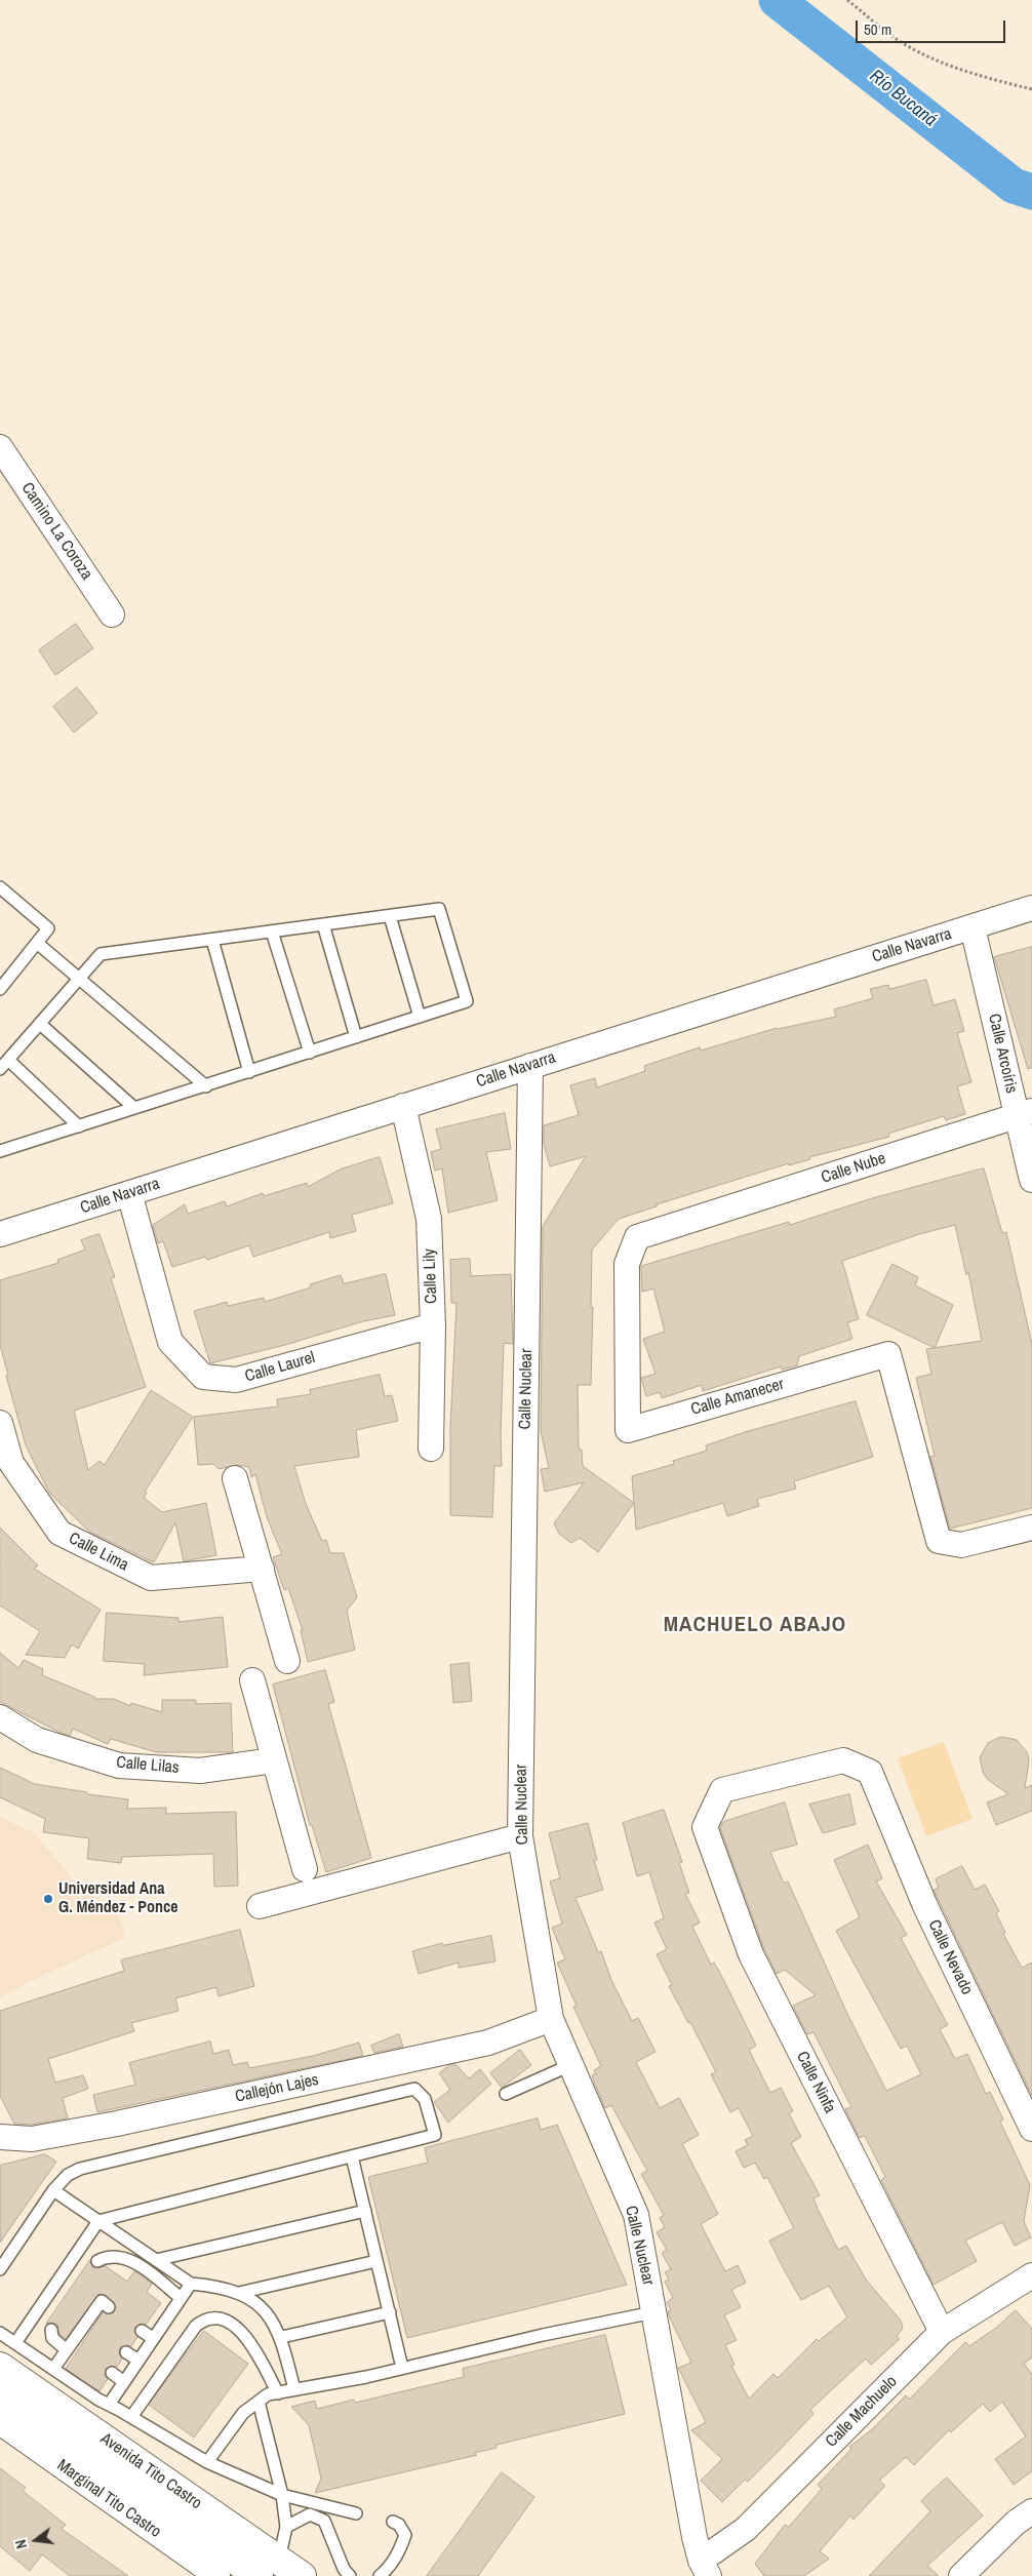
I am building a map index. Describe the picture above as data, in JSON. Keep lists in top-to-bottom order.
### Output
{
  "streets": {
    "main road": ["Avenida Tito Castro"],
    "street": [
      "Camino La Coroza",
      "Calle Navarra",
      "Calle Arcoíris",
      "Calle Nube",
      "Calle Lily",
      "Calle Laurel",
      "Calle Nuclear",
      "Calle Amanecer",
      "Calle Lima",
      "Calle Lilas",
      "Calle Nevado",
      "Calle Ninfa",
      "Callejón Lajes",
      "Calle Machuelo",
      "Marginal Tito Castro"
    ]
  },
  "crossings": [
    ["Calle Navarra", "Calle Arcoíris"],
    ["Calle Navarra", "Calle Lily"],
    ["Calle Navarra", "Calle Laurel"],
    ["Calle Navarra", "Calle Nuclear"],
    ["Calle Arcoíris", "Calle Nube"],
    ["Calle Nube", "Calle Amanecer"],
    ["Calle Lily", "Calle Laurel"],
    ["Calle Nuclear", "Callejón Lajes"],
    ["Calle Nuclear", "Calle Machuelo"],
    ["Calle Nevado", "Calle Ninfa"],
    ["Calle Ninfa", "Calle Machuelo"]
  ],
  "districts": ["MACHUELO ABAJO"],
  "water": ["Río Bucaná"],
  "places": ["Universidad Ana G. Méndez - Ponce"],
  "scale_bar": "50 m",
  "north": "left"
}
